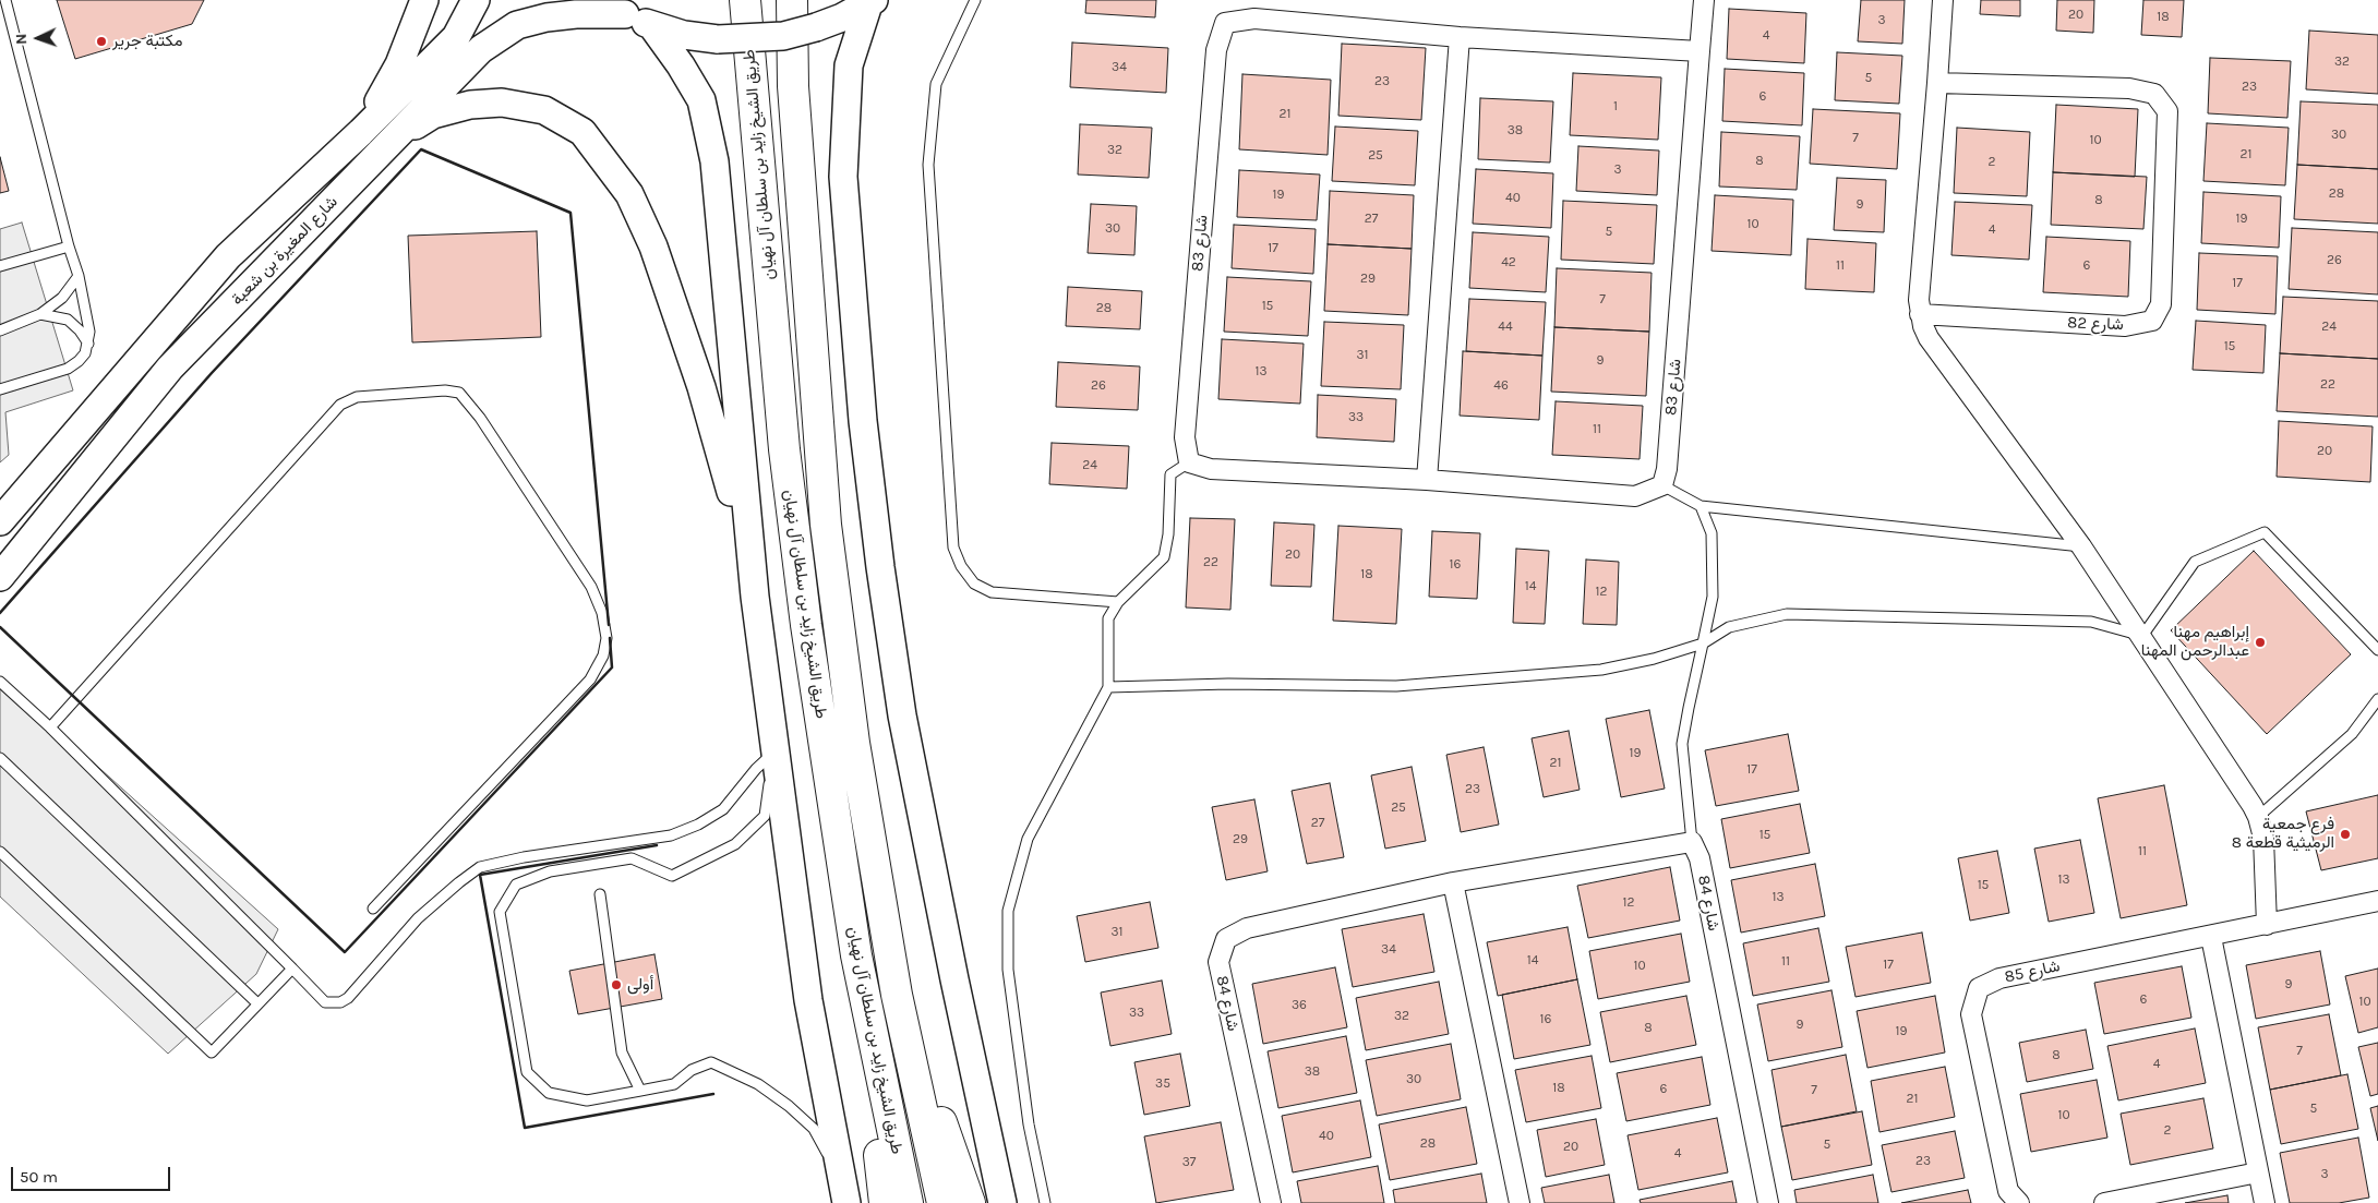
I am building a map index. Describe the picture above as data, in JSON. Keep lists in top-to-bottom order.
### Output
{
  "streets": {
    "highway": ["طريق الشيخ زايد بن سلطان آل نهيان"],
    "main road": ["شارع المغيرة بن شعبة"],
    "street": [
      "شارع 83",
      "شارع 82",
      "شارع 84",
      "شارع 85"
    ]
  },
  "places": [
    "مكتبة جرير",
    "إبراهيم مهنا عبدالرحمن المهنا",
    "فرع جمعية الرميثية قطعة 8",
    "أولى"
  ],
  "house_numbers": [
    "20",
    "18",
    "3",
    "4",
    "32",
    "34",
    "5",
    "23",
    "23",
    "6",
    "1",
    "21",
    "38",
    "30",
    "7",
    "10",
    "32",
    "21",
    "25",
    "8",
    "2",
    "3",
    "28",
    "19",
    "40",
    "8",
    "9",
    "27",
    "19",
    "10",
    "30",
    "4",
    "5",
    "17",
    "26",
    "42",
    "11",
    "6",
    "29",
    "17",
    "7",
    "15",
    "28",
    "44",
    "24",
    "15",
    "31",
    "9",
    "13",
    "22",
    "26",
    "46",
    "33",
    "11",
    "20",
    "24",
    "20",
    "22",
    "16",
    "18",
    "14",
    "12",
    "19",
    "21",
    "17",
    "23",
    "25",
    "27",
    "15",
    "29",
    "11",
    "13",
    "15",
    "13",
    "12",
    "31",
    "34",
    "14",
    "11",
    "17",
    "10",
    "9",
    "6",
    "10",
    "36",
    "33",
    "32",
    "16",
    "9",
    "8",
    "19",
    "7",
    "8",
    "4",
    "38",
    "30",
    "35",
    "18",
    "6",
    "7",
    "21",
    "5",
    "10",
    "2",
    "40",
    "28",
    "5",
    "20",
    "4",
    "23",
    "37",
    "3"
  ],
  "scale_bar": "50 m",
  "north": "left"
}
